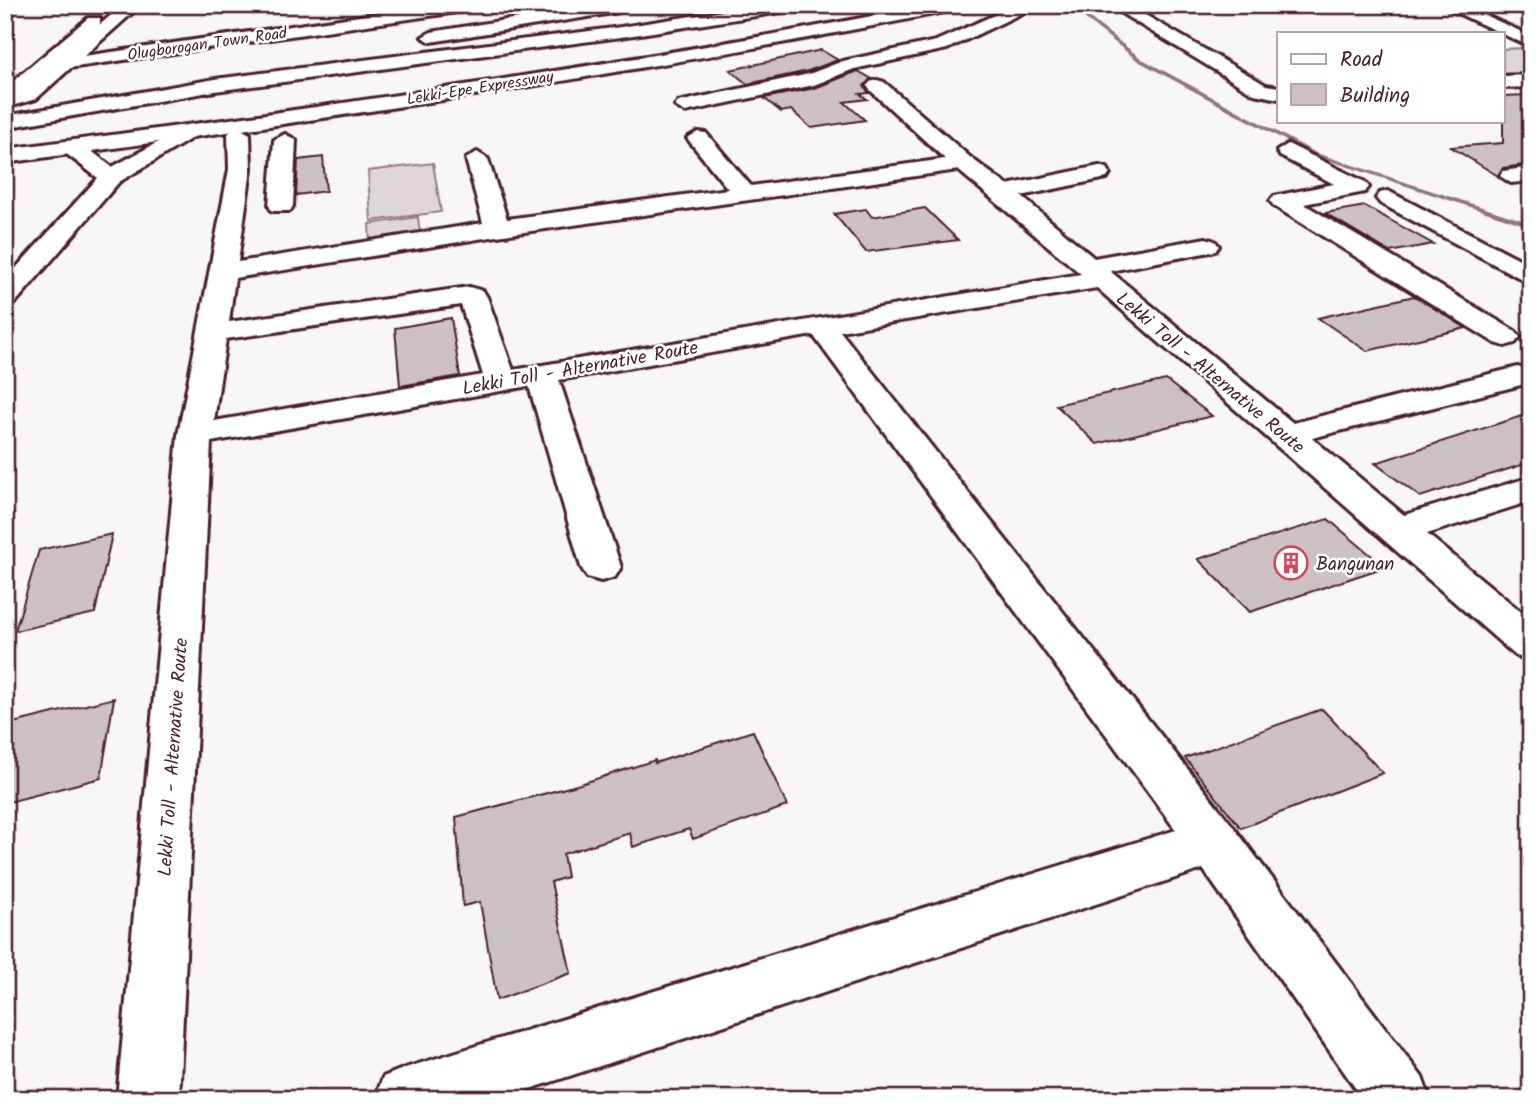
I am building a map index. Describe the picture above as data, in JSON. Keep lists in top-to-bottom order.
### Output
{
  "streets": {
    "main road": ["Olugborogan Town Road", "Lekki-Epe Expressway", "Lekki Toll - Alternative Route"]
  },
  "places": {
    "building": ["Bangunan"]
  },
  "legend": ["Road", "Building"]
}
